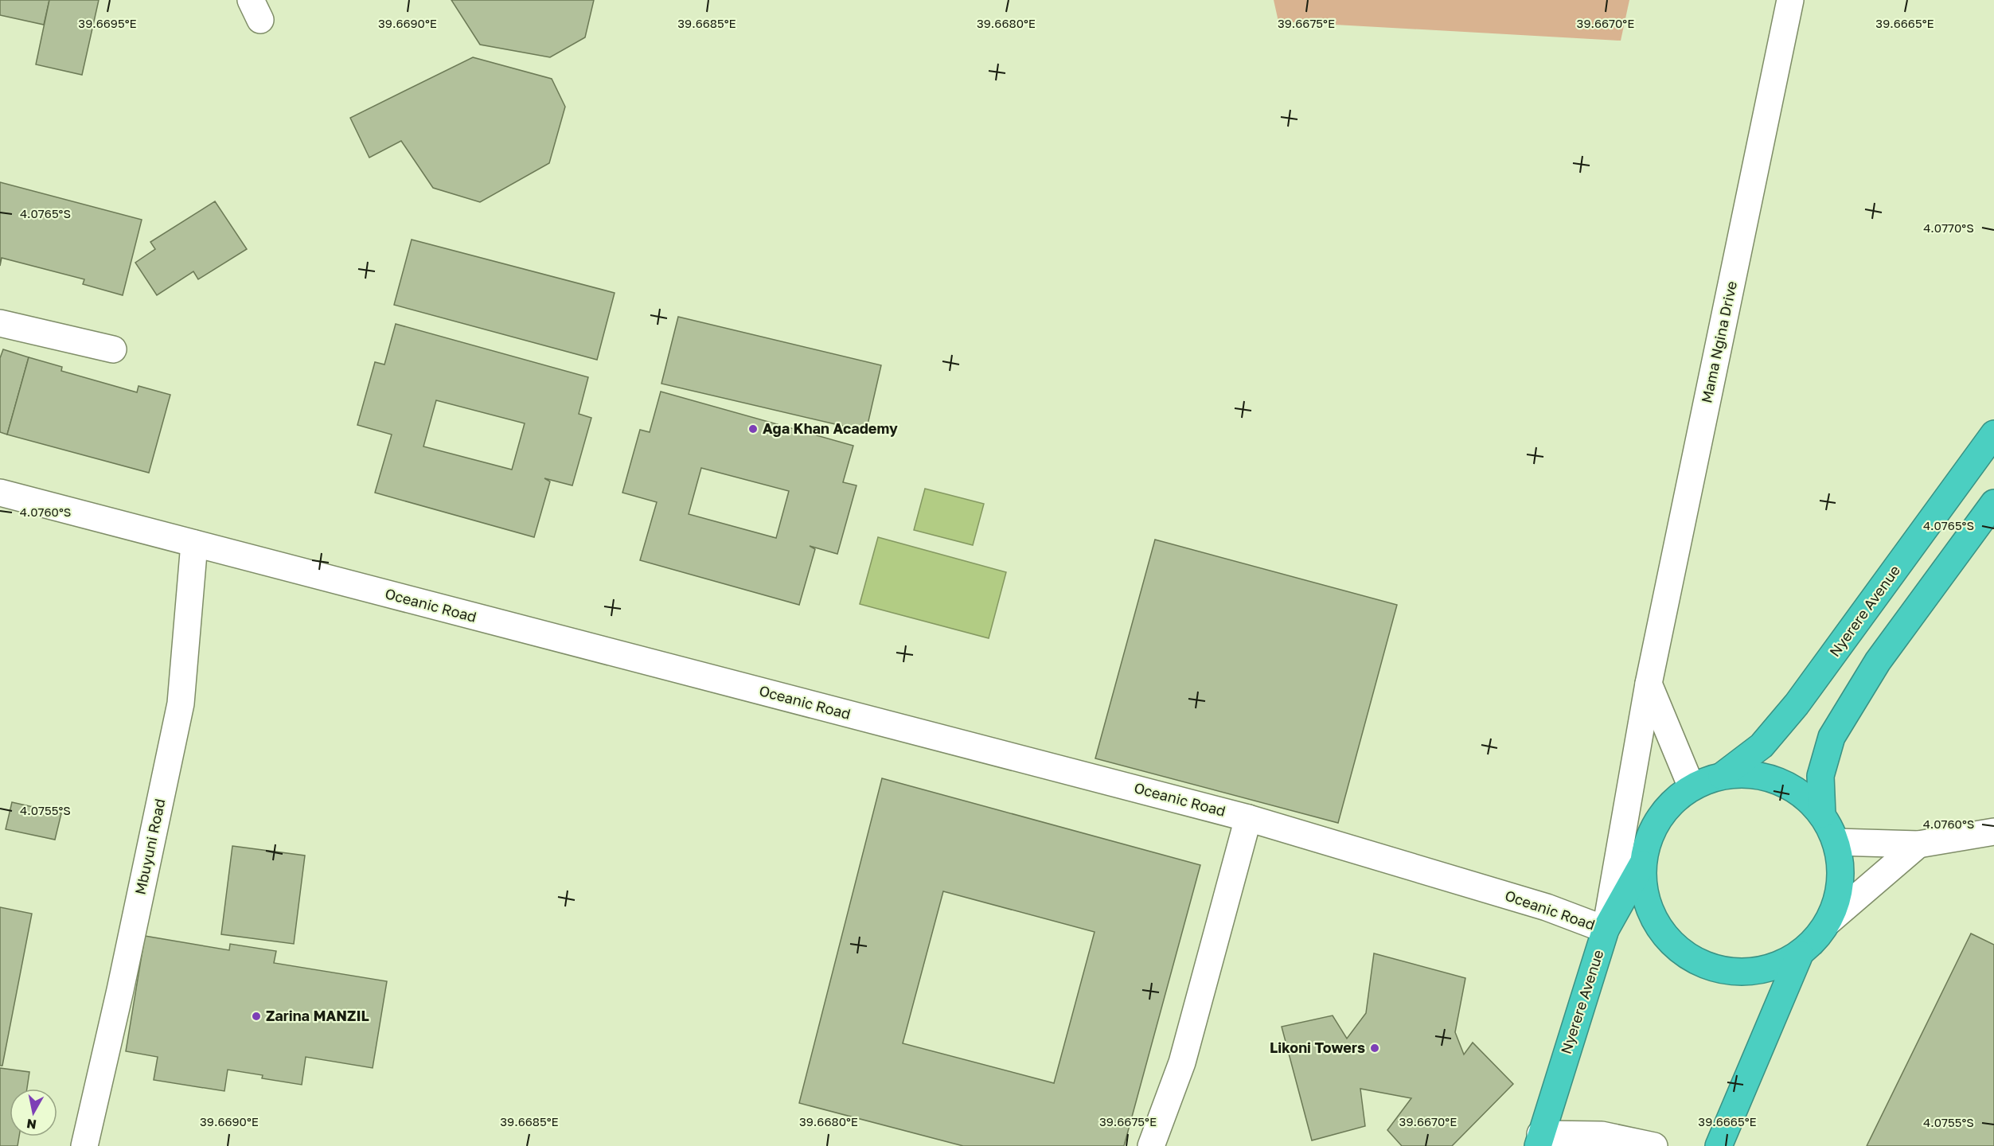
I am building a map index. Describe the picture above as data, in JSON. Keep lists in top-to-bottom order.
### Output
{
  "streets": {
    "highway": ["Nyerere Avenue"],
    "street": ["Mama Ngina Drive", "Oceanic Road", "Mbuyuni Road"]
  },
  "crossings": [
    ["Mama Ngina Drive", "Oceanic Road"],
    ["Mama Ngina Drive", "Nyerere Avenue"],
    ["Oceanic Road", "Nyerere Avenue"],
    ["Oceanic Road", "Mbuyuni Road"]
  ],
  "places": ["Aga Khan Academy", "Zarina MANZIL", "Likoni Towers"],
  "north": "bottom",
  "coordinates": [
    "39.6695°E",
    "39.6690°E",
    "39.6685°E",
    "39.6680°E",
    "39.6675°E",
    "39.6670°E",
    "39.6665°E",
    "4.0765°S",
    "4.0770°S",
    "4.0760°S",
    "4.0755°S"
  ]
}
